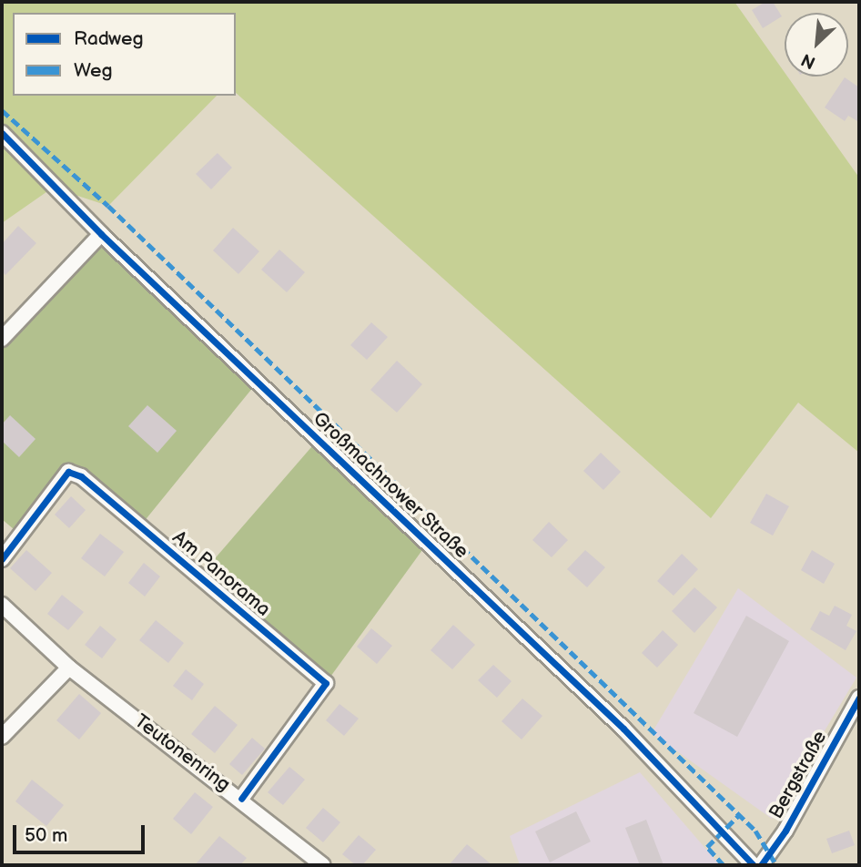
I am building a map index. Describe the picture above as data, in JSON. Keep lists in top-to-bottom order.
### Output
{
  "streets": {
    "street": [
      "Großmachnower Straße",
      "Am Panorama",
      "Teutonenring",
      "Bergstraße"
    ]
  },
  "crossings": [
    ["Am Panorama", "Teutonenring"]
  ],
  "legend": ["Radweg", "Weg"],
  "scale_bar": "50 m",
  "north": "bottom left"
}
